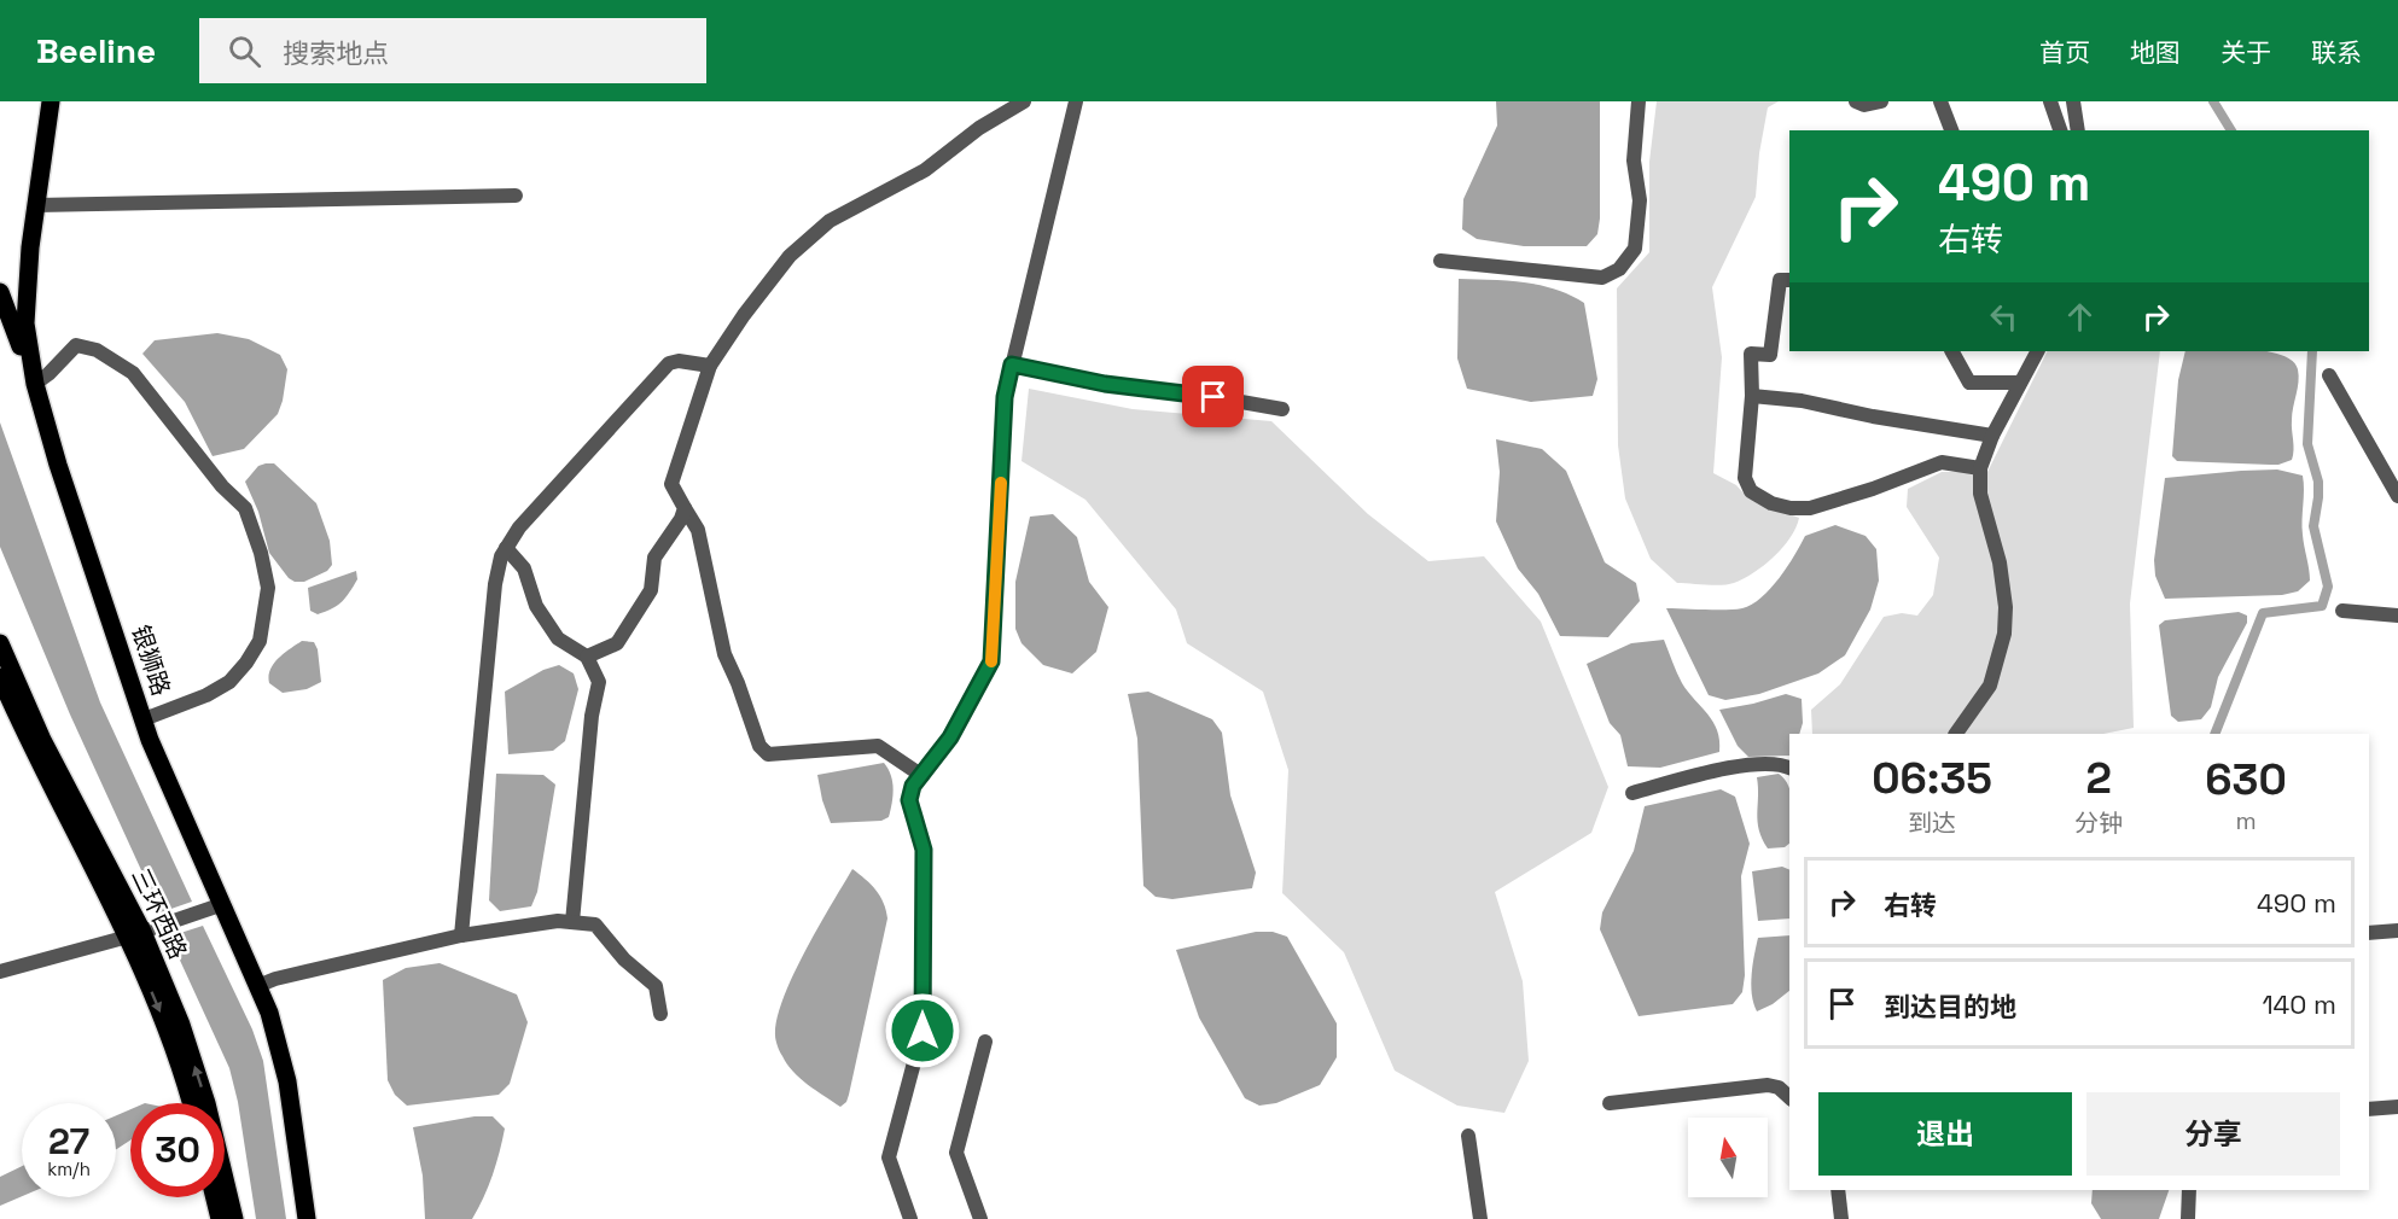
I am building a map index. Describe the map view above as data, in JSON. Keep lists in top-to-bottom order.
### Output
{
  "streets": {
    "main road": ["银狮路", "三环西路"]
  },
  "north": "top",
  "page": {
    "header": "Beeline",
    "search": "搜索地点",
    "nav": [
      "首页",
      "地图",
      "关于",
      "联系"
    ],
    "turn": ["490 m", "右转"],
    "eta": [
      "06:35",
      "到达",
      "2",
      "分钟",
      "630",
      "m"
    ],
    "list": [
      {
        "name": "右转",
        "value": "490 m"
      },
      {
        "name": "到达目的地",
        "value": "140 m"
      }
    ],
    "buttons": ["退出", "分享"],
    "speed": "27 km/h",
    "limit": "30"
  }
}
